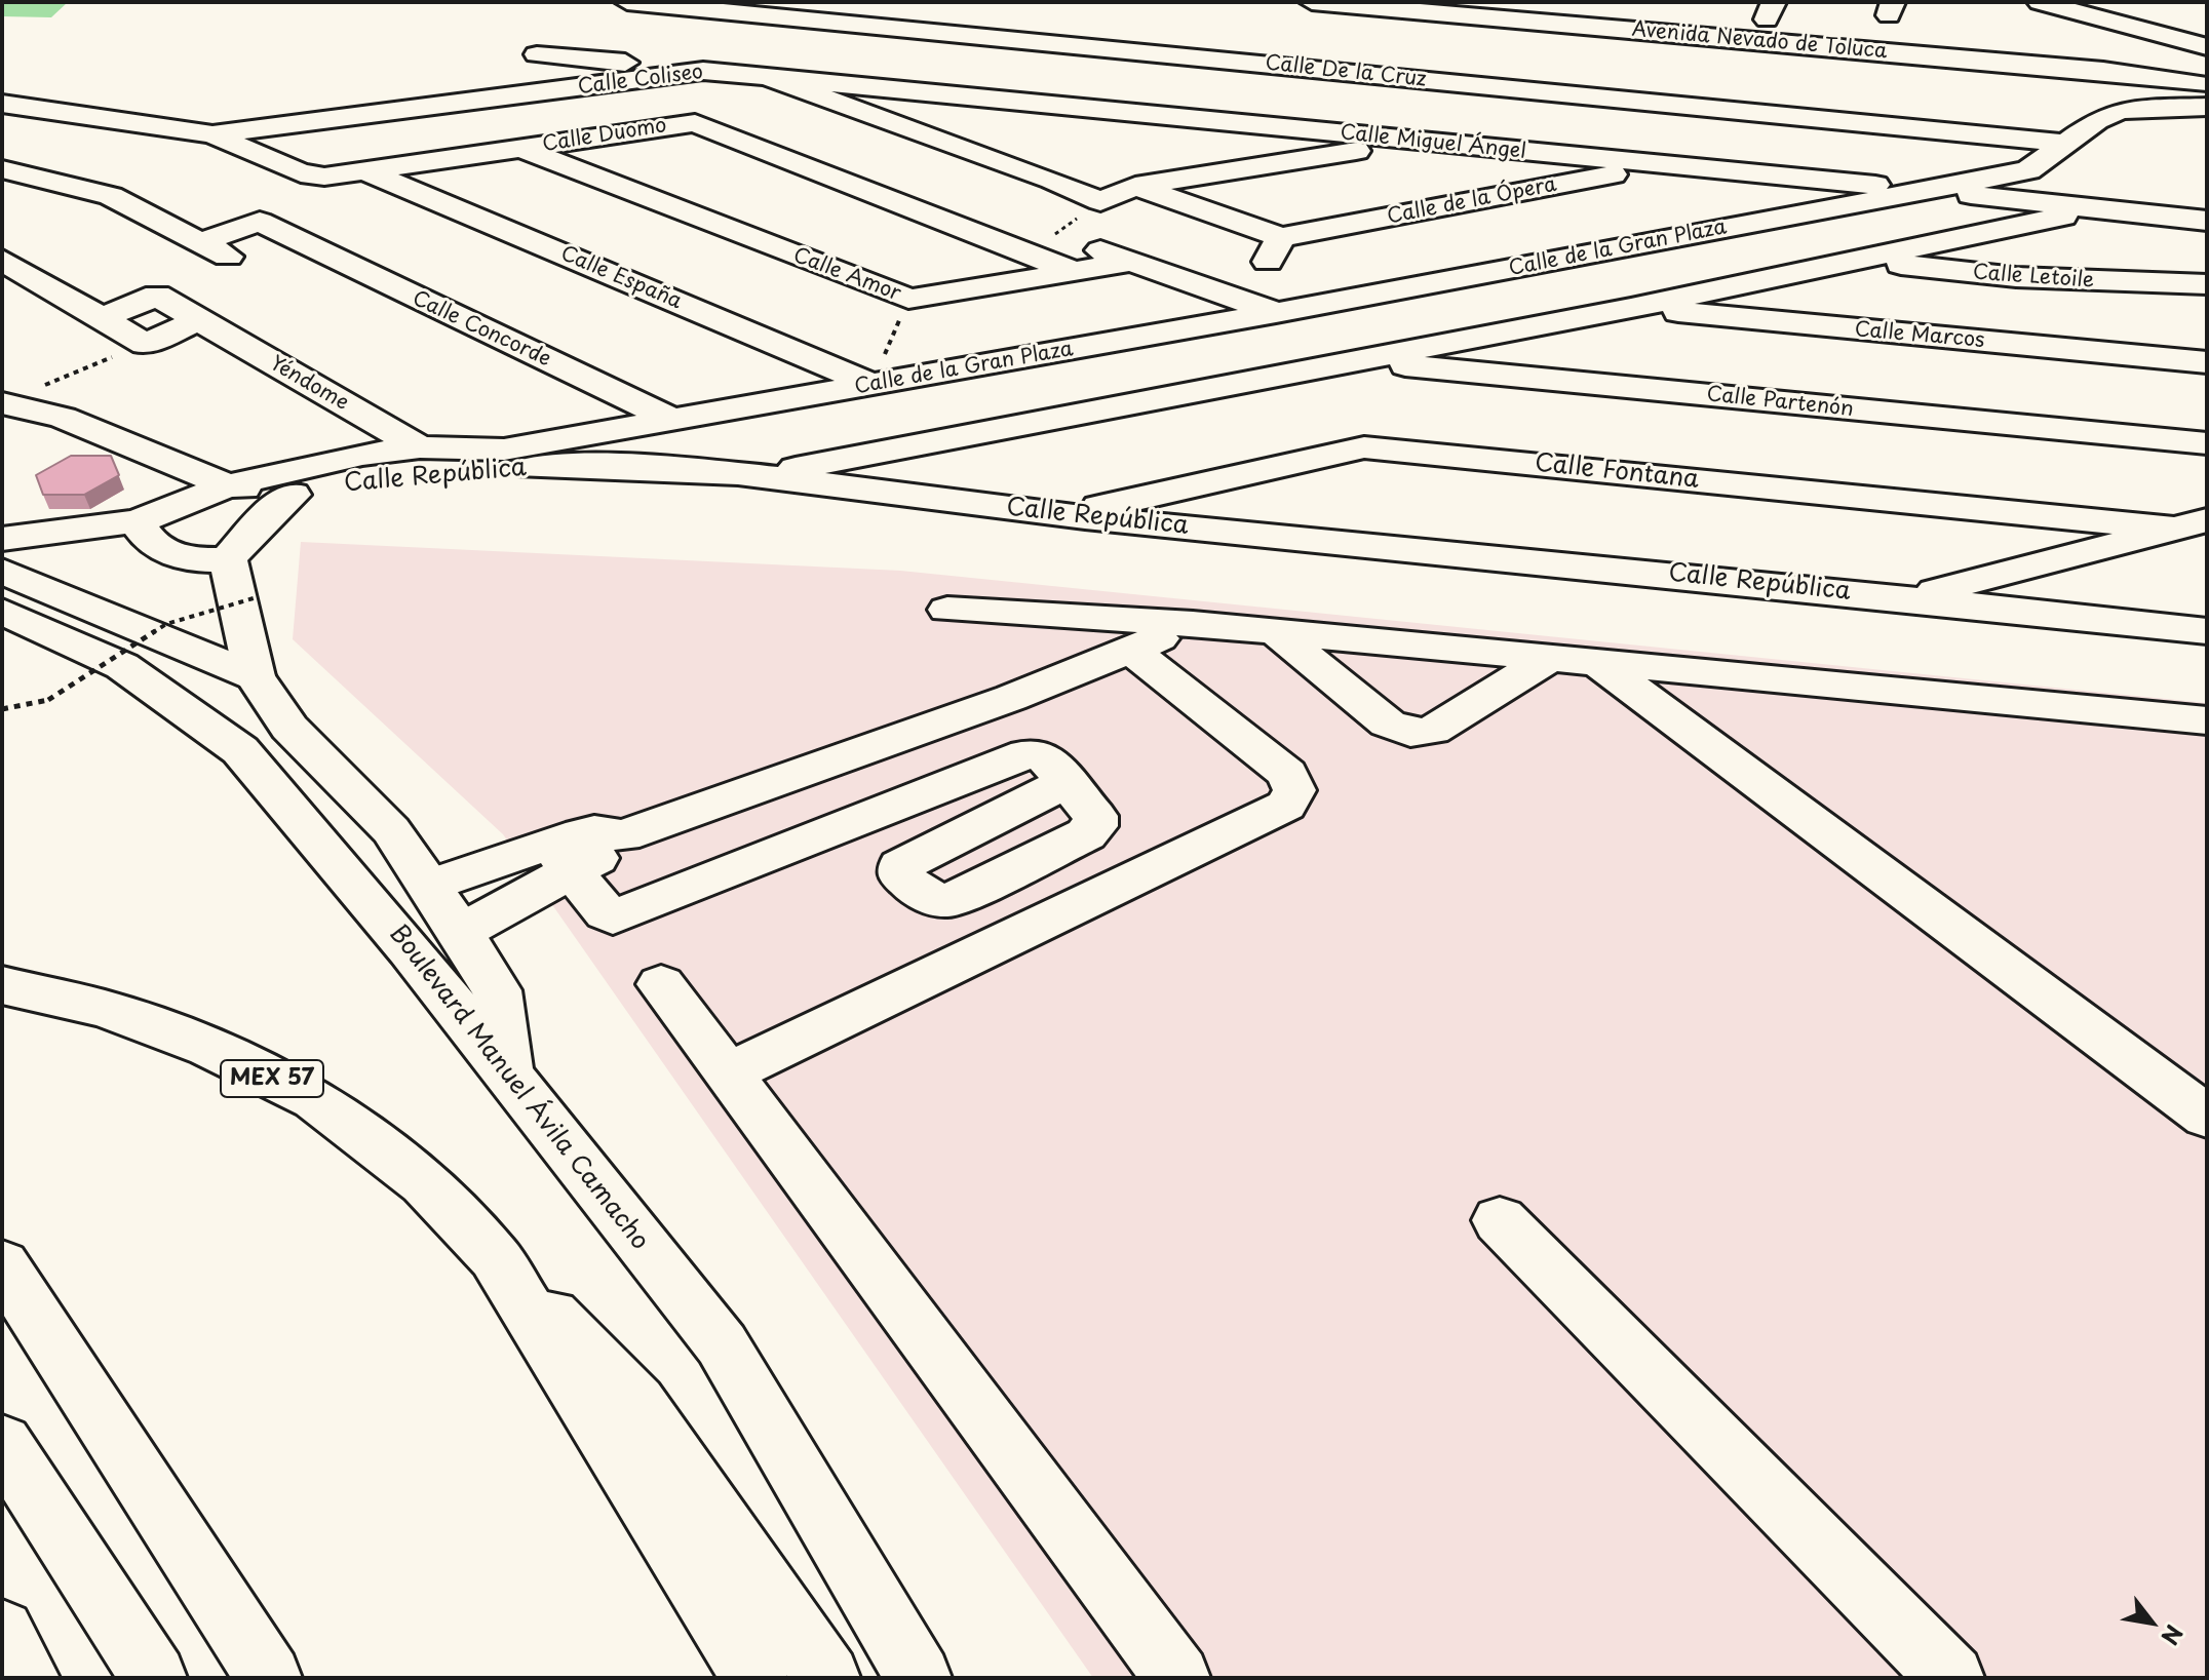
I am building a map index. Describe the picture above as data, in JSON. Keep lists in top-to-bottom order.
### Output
{
  "streets": {
    "main road": [
      "Avenida Nevado de Toluca",
      "Calle De la Cruz",
      "Calle Coliseo",
      "Calle Duomo",
      "Calle Miguel Ángel",
      "Calle de la Ópera",
      "Calle de la Gran Plaza",
      "Calle Amor",
      "Calle Letoile",
      "Calle España",
      "Calle Concorde",
      "Calle Marcos",
      "Yéndome",
      "Calle Partenón",
      "Calle Fontana",
      "Calle República",
      "MEX 57",
      "Boulevard Manuel Ávila Camacho"
    ]
  },
  "crossings": [
    ["Calle De la Cruz", "Calle de la Gran Plaza"],
    ["Calle Coliseo", "Calle Duomo"],
    ["Calle Coliseo", "Calle Miguel Ángel"],
    ["Calle Duomo", "Calle Amor"],
    ["Calle Duomo", "Calle España"],
    ["Calle Miguel Ángel", "Calle de la Ópera"],
    ["Calle Miguel Ángel", "Calle de la Gran Plaza"],
    ["Calle de la Gran Plaza", "Calle Amor"],
    ["Calle de la Gran Plaza", "Calle España"],
    ["Calle de la Gran Plaza", "Calle Concorde"],
    ["Calle de la Gran Plaza", "Yéndome"],
    ["Calle de la Gran Plaza", "Calle República"],
    ["Calle Fontana", "Calle República"]
  ],
  "north": "bottom right"
}
